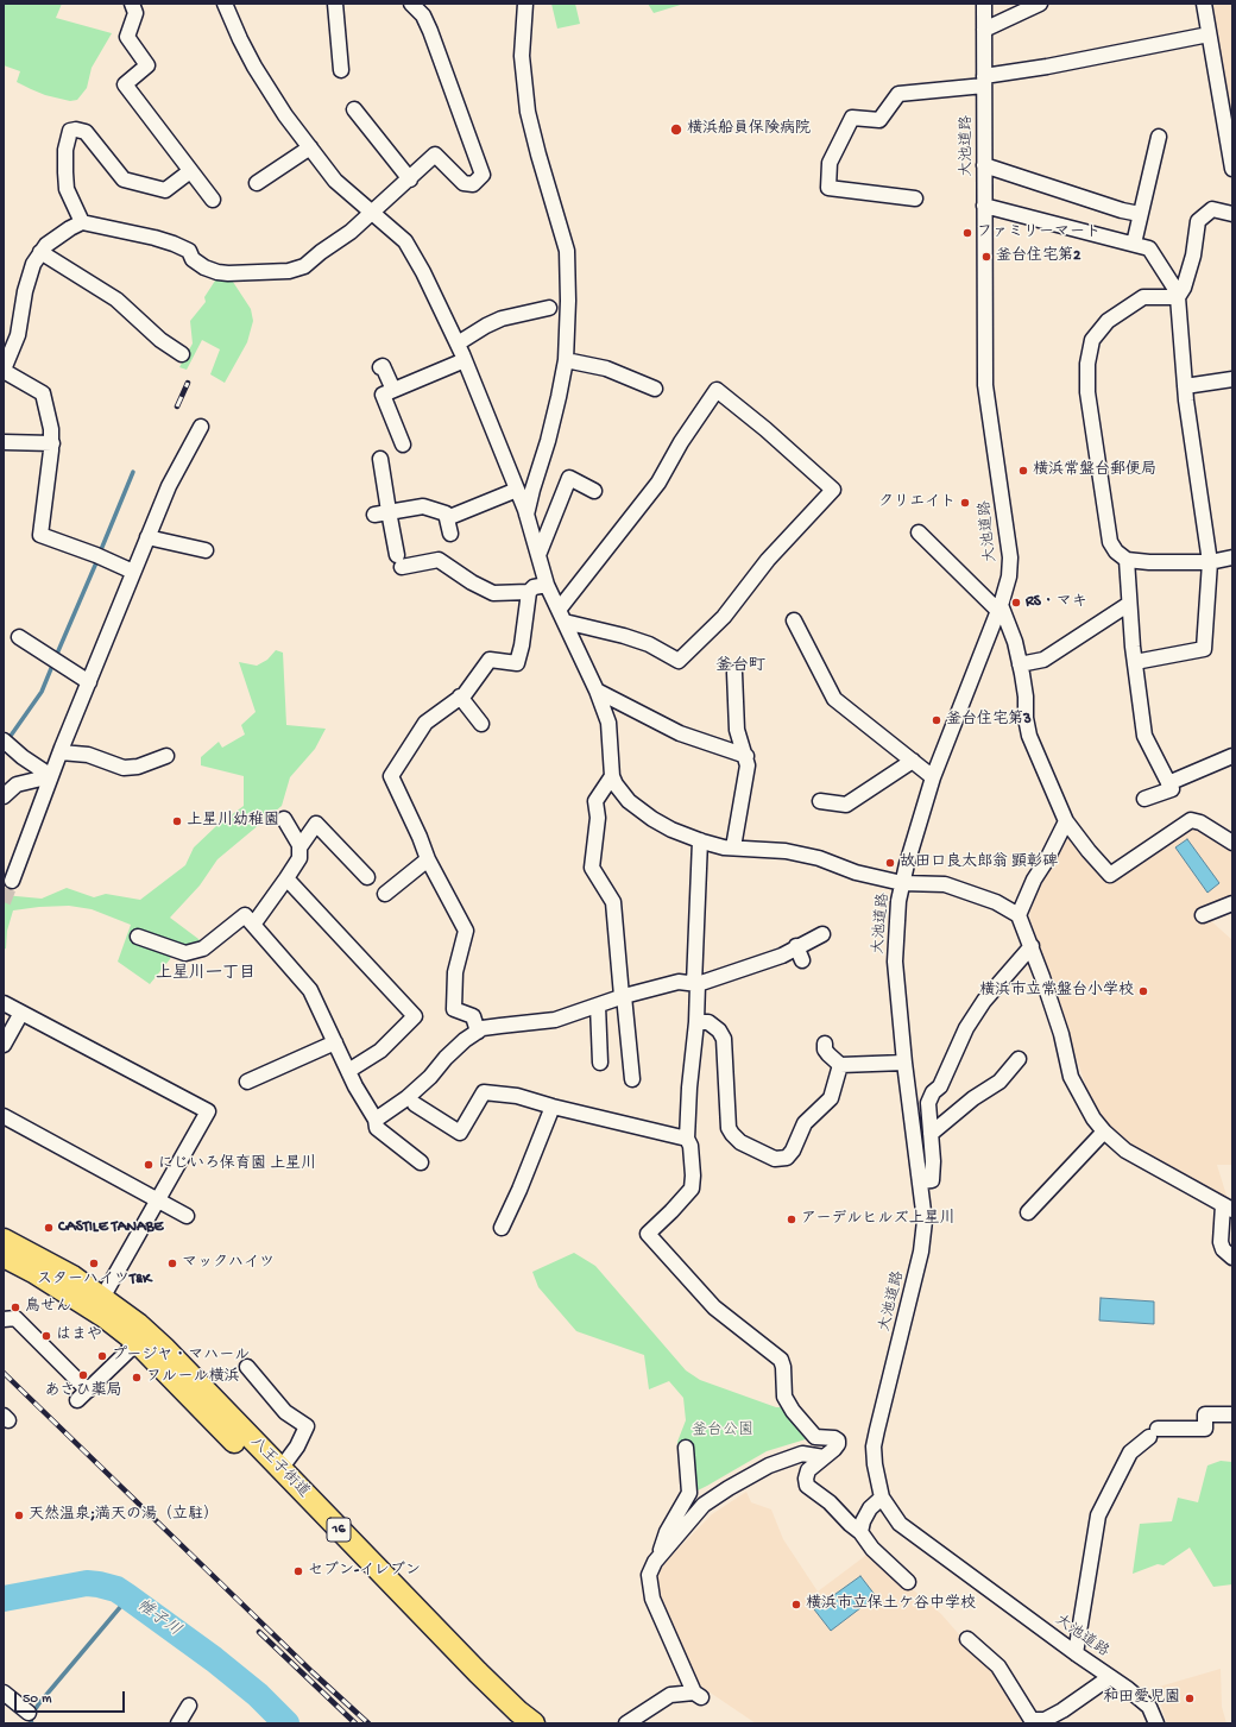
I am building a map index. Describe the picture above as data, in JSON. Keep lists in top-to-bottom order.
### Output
{
  "streets": {
    "highway": ["八王子街道", "16"],
    "street": ["大池道路"]
  },
  "districts": ["釜台町", "上星川一丁目"],
  "water": ["帷子川"],
  "parks": ["釜台公園"],
  "places": [
    "横浜船員保険病院",
    "ファミリーマート",
    "釜台住宅第2",
    "横浜常盤台郵便局",
    "クリエイト",
    "RS・マキ",
    "釜台住宅第3",
    "上星川幼稚園",
    "故田口良太郎翁 顕彰碑",
    "横浜市立常盤台小学校",
    "にじいろ保育園 上星川",
    "アーデルヒルズ上星川",
    "CASTILE TANABE",
    "スターハイツT&K",
    "マックハイツ",
    "鳥せん",
    "はまや",
    "プージヤ・マハール",
    "あさひ薬局",
    "フルール横浜",
    "天然温泉;満天の湯（立駐）",
    "セブン-イレブン",
    "横浜市立保土ケ谷中学校",
    "和田愛児園"
  ],
  "scale_bar": "50 m"
}
